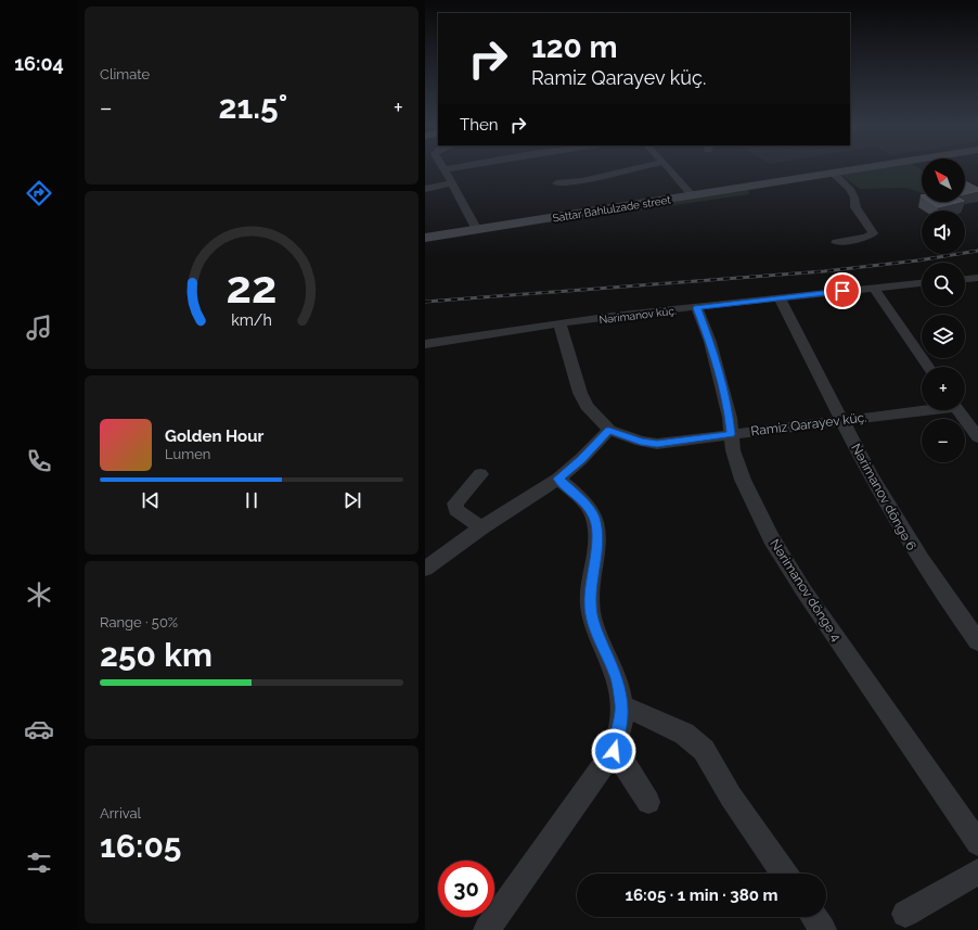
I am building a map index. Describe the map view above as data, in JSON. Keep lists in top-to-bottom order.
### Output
{
  "streets": {
    "main road": ["Sattar Bahlulzade street"],
    "street": [
      "Nərimanov küç.",
      "Ramiz Qarayev küç.",
      "Nərimanov döngə 6",
      "Nərimanov döngə 4"
    ]
  },
  "crossings": [
    ["Nərimanov küç.", "Nərimanov döngə 6"],
    ["Nərimanov küç.", "Nərimanov döngə 4"],
    ["Ramiz Qarayev küç.", "Nərimanov döngə 6"],
    ["Ramiz Qarayev küç.", "Nərimanov döngə 4"]
  ],
  "north": "top left",
  "page": {
    "tabs": "16:04",
    "tile": [
      "Climate",
      ["Range · 50%", "250 km"],
      ["Arrival", "16:05"]
    ],
    "turn": ["120 m", "Ramiz Qarayev küç."],
    "heat": ["−", "21.5°", "+"],
    "then": "Then",
    "map_buttons": ["+", "−"],
    "song": ["Golden Hour", "Lumen"],
    "limit": "30",
    "trip": "16:05 · 1 min · 380 m",
    "gauge": ["22", "km/h"]
  }
}
